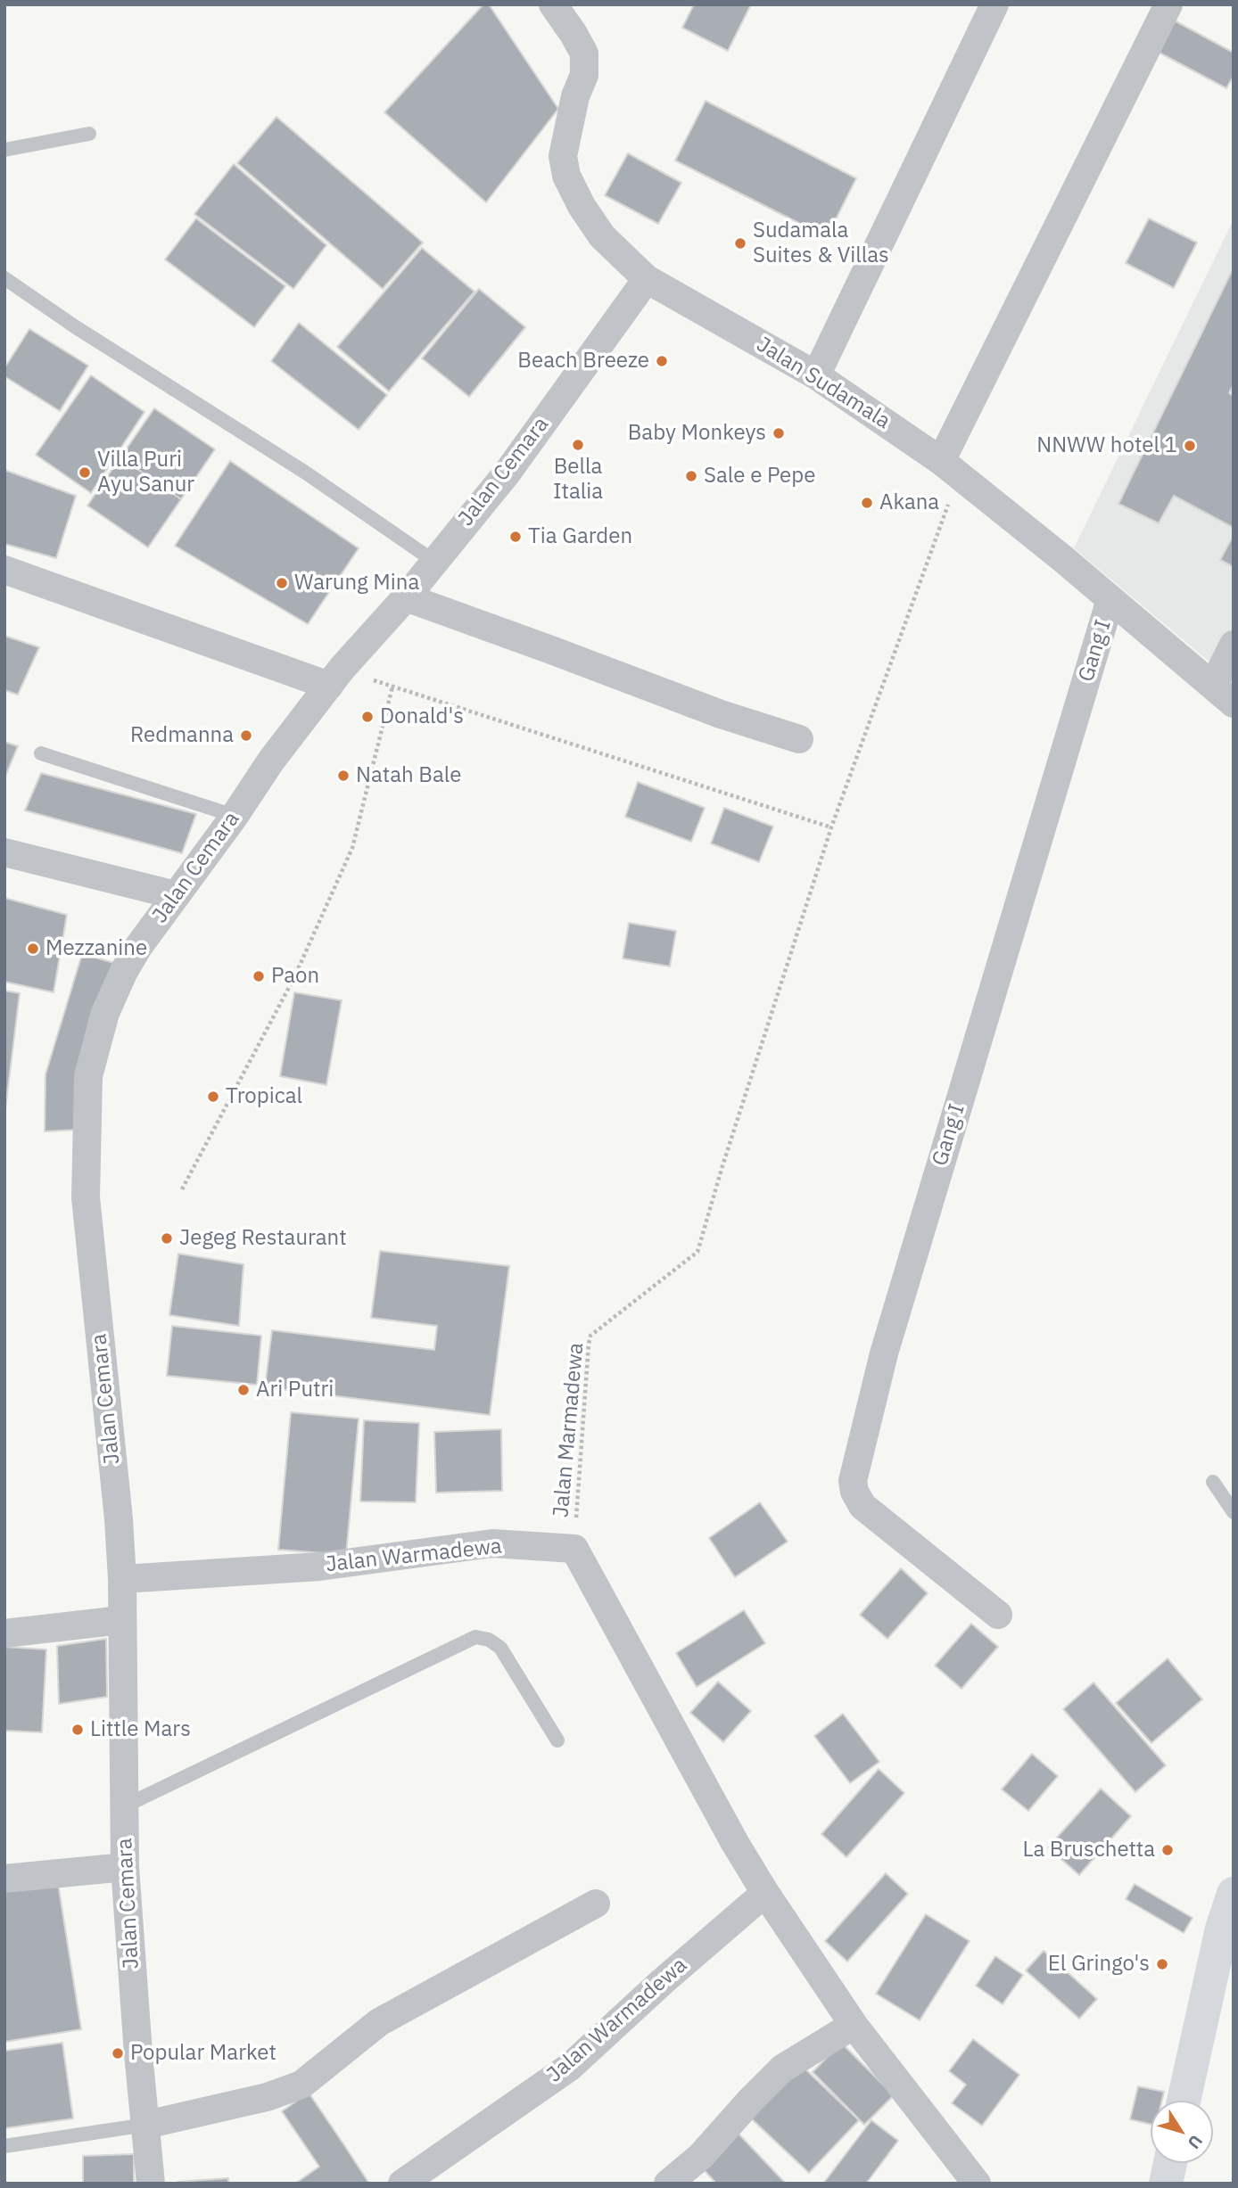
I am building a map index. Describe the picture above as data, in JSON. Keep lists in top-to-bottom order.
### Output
{
  "streets": {
    "street": [
      "Jalan Sudamala",
      "Jalan Cemara",
      "Gang I",
      "Jalan Warmadewa"
    ],
    "path": ["Jalan Marmadewa"]
  },
  "crossings": [
    ["Jalan Sudamala", "Jalan Cemara"],
    ["Jalan Sudamala", "Gang I"],
    ["Jalan Cemara", "Jalan Warmadewa"],
    ["Jalan Marmadewa", "Jalan Warmadewa"]
  ],
  "places": [
    "Sudamala Suites & Villas",
    "Beach Breeze",
    "Baby Monkeys",
    "Bella Italia",
    "NNWW hotel 1",
    "Villa Puri Ayu Sanur",
    "Sale e Pepe",
    "Akana",
    "Tia Garden",
    "Warung Mina",
    "Donald's",
    "Redmanna",
    "Natah Bale",
    "Mezzanine",
    "Paon",
    "Tropical",
    "Jegeg Restaurant",
    "Ari Putri",
    "Little Mars",
    "La Bruschetta",
    "El Gringo's",
    "Popular Market"
  ],
  "north": "bottom right"
}
